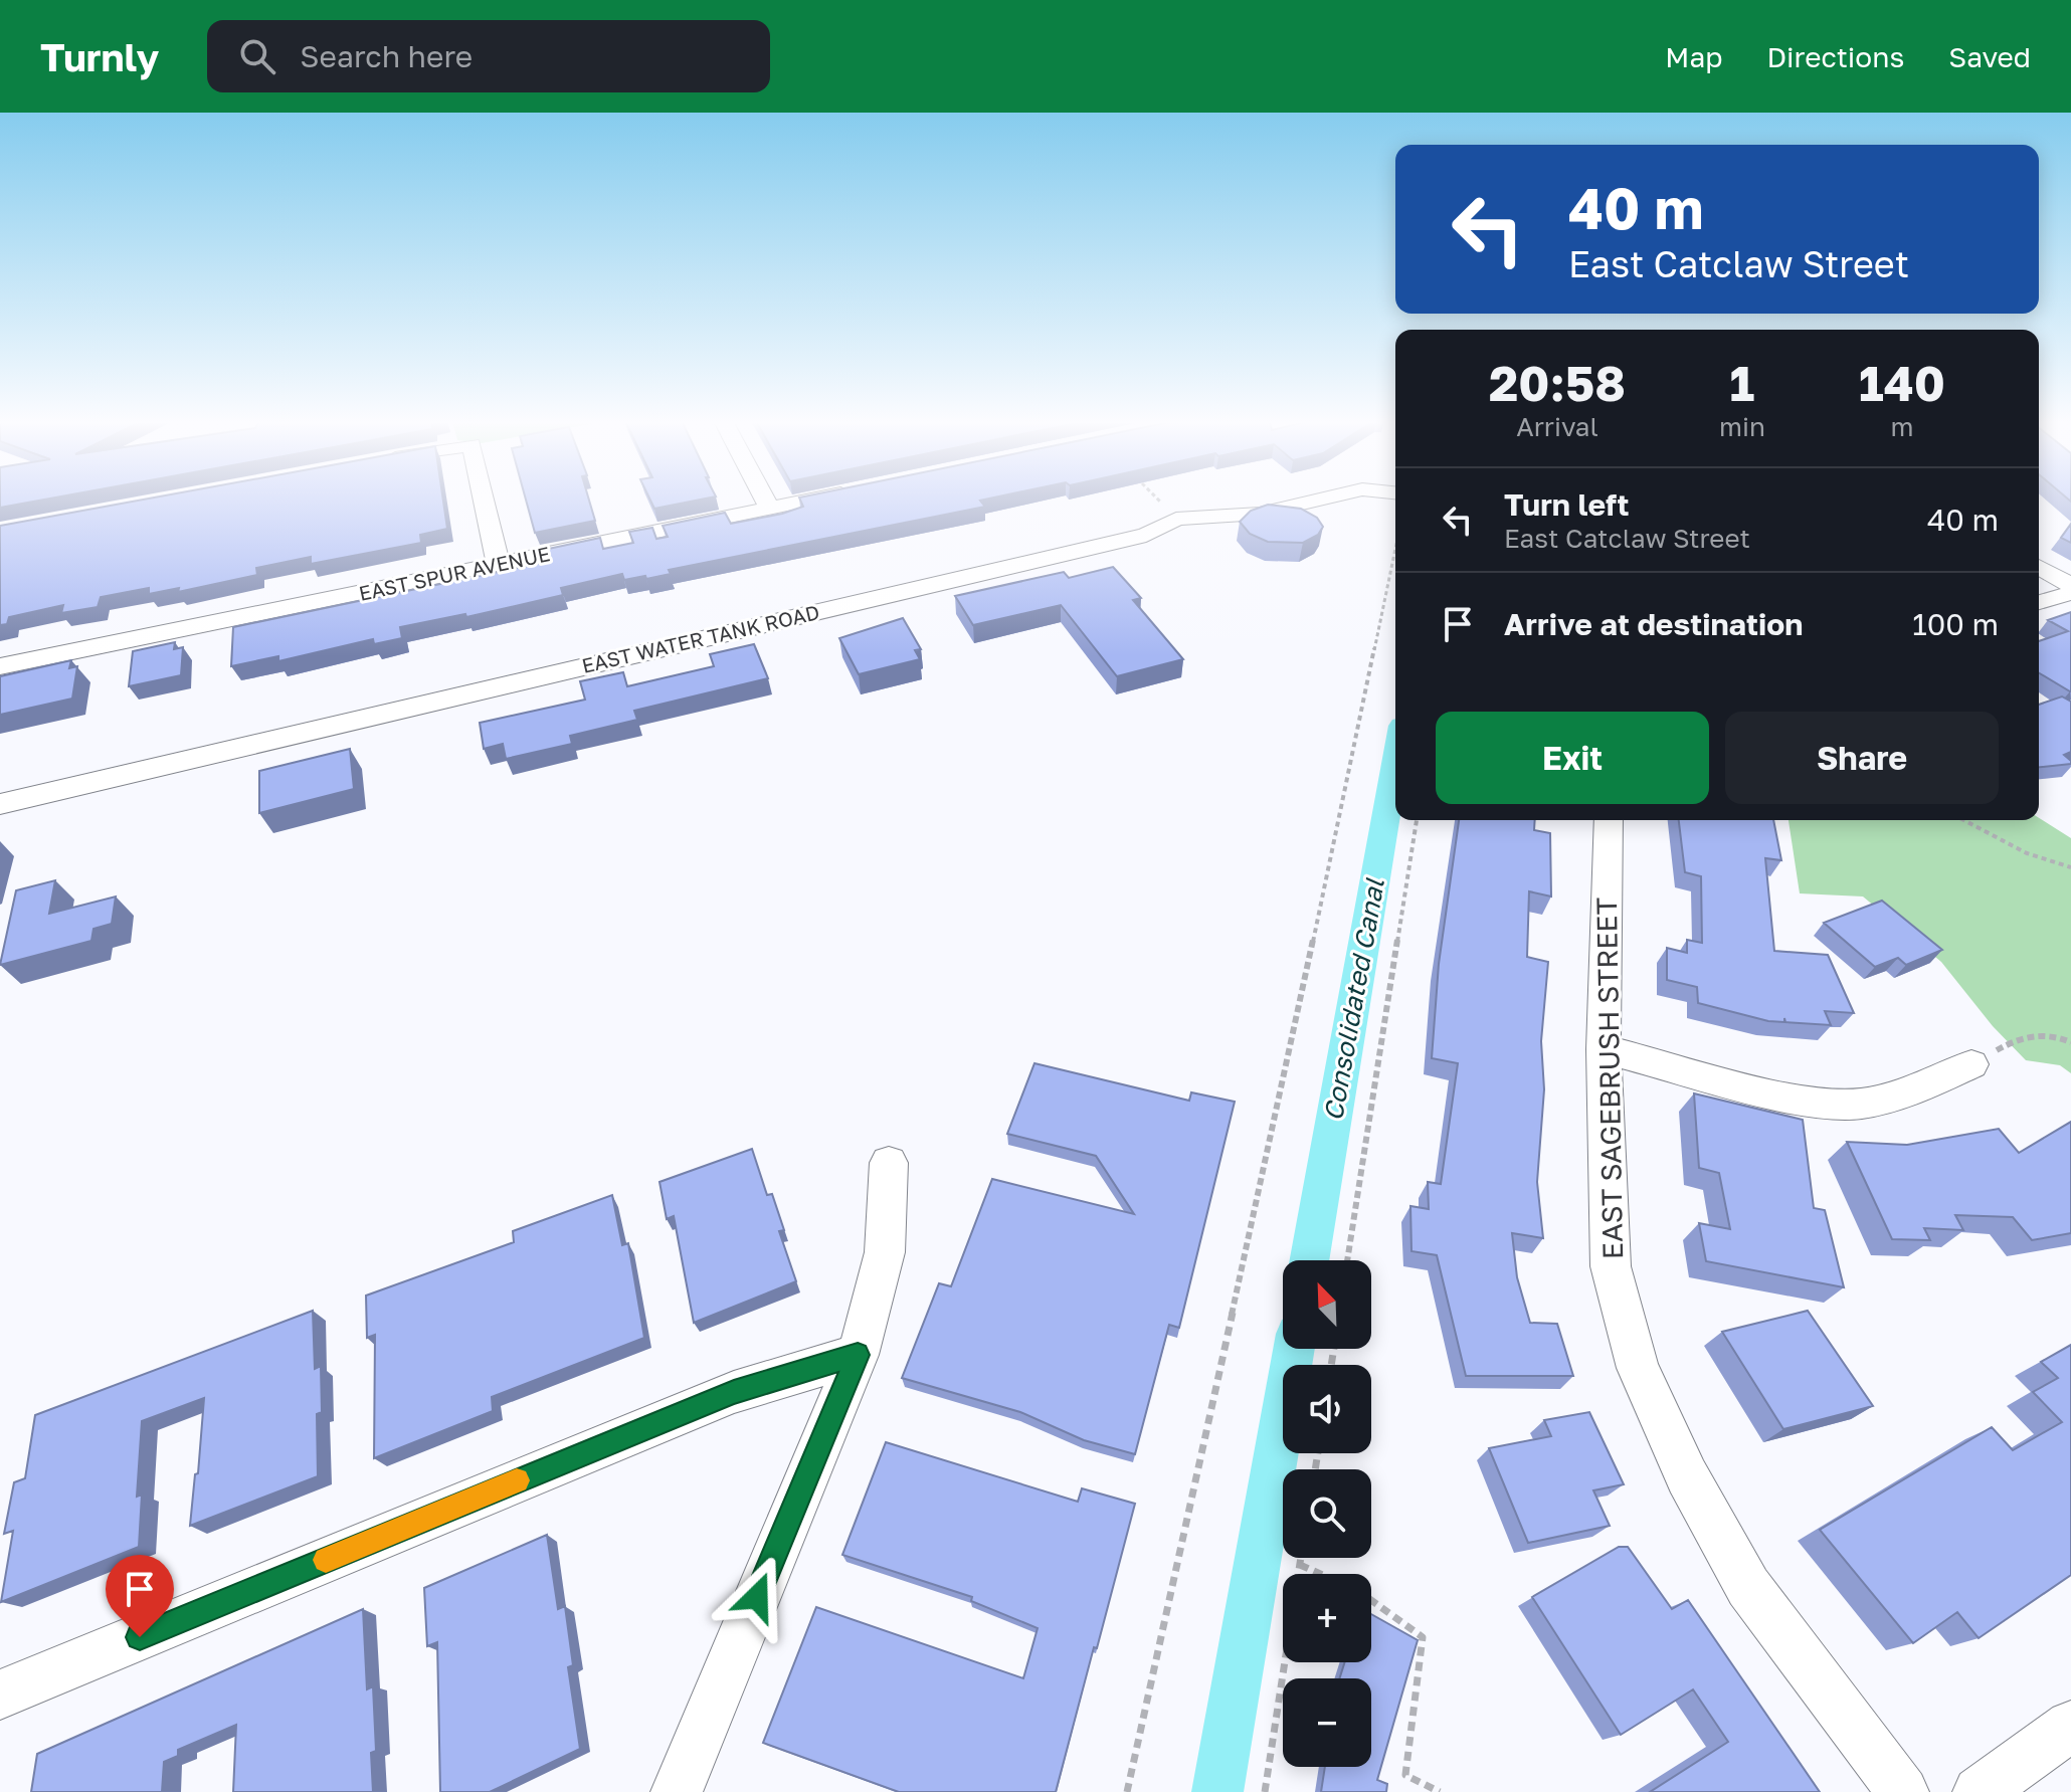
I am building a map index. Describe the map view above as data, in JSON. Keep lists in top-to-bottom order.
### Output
{
  "streets": {
    "street": ["EAST SPUR AVENUE", "EAST WATER TANK ROAD", "EAST SAGEBRUSH STREET"]
  },
  "water": ["Consolidated Canal"],
  "north": "top left",
  "page": {
    "header": "Turnly",
    "search": "Search here",
    "nav": ["Map", "Directions", "Saved"],
    "turn": ["40 m", "East Catclaw Street"],
    "eta": [
      "20:58",
      "Arrival",
      "1",
      "min",
      "140",
      "m"
    ],
    "list": [
      {
        "name": "Turn left",
        "note": "East Catclaw Street",
        "value": "40 m"
      },
      {
        "name": "Arrive at destination",
        "value": "100 m"
      }
    ],
    "buttons": ["Exit", "Share"],
    "map_buttons": ["+", "−"]
  }
}
